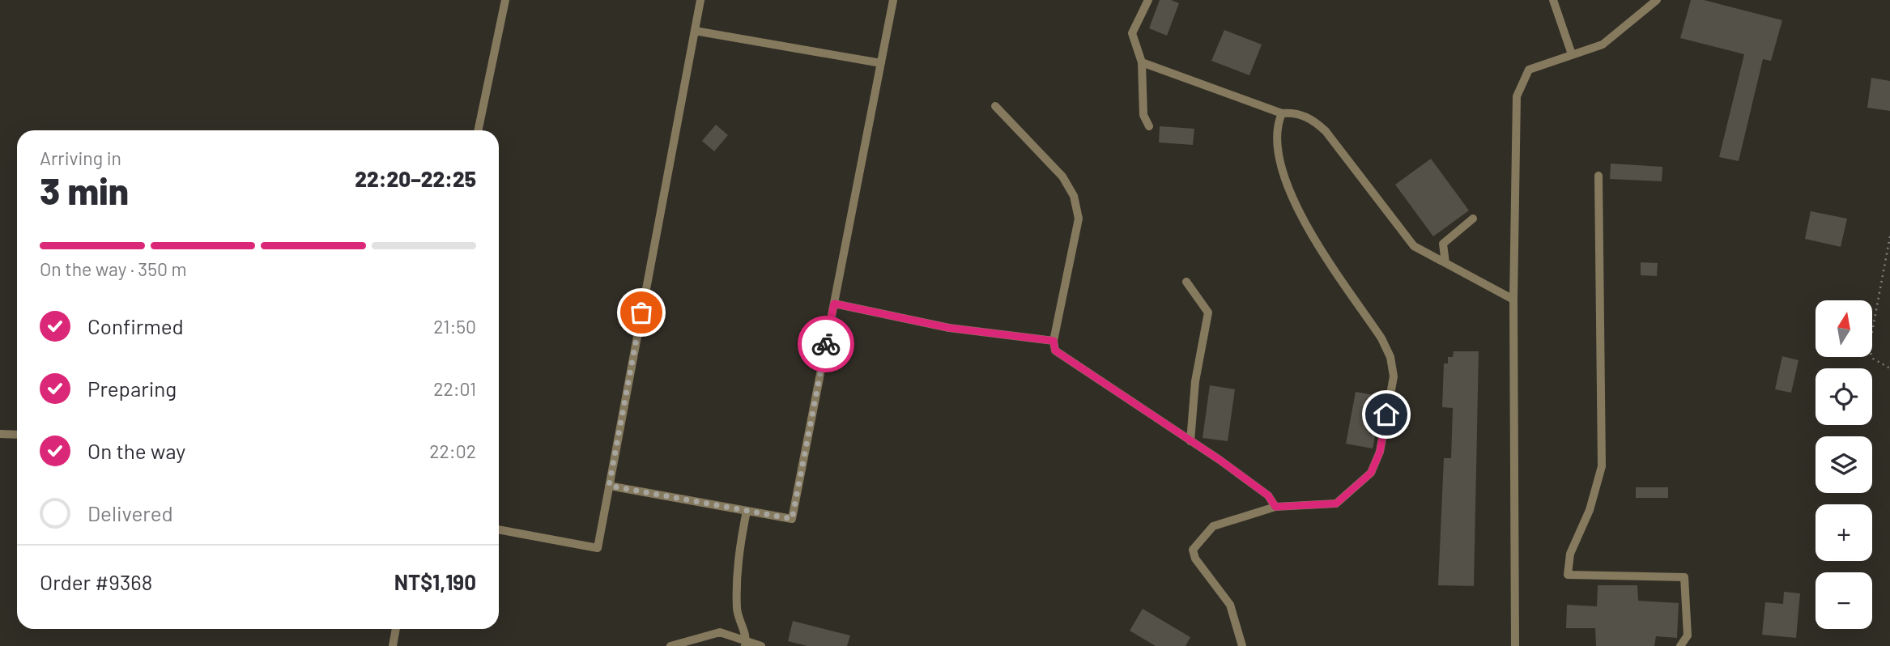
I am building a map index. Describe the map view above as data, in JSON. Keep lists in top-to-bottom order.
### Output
{
  "north": "top",
  "page": {
    "heading": ["3 min", "Arriving in", "22:20–22:25"],
    "panel": ["Order #9368", "NT$1,190"],
    "bar": "On the way · 350 m",
    "list": [
      ["Confirmed", "21:50"],
      ["Preparing", "22:01"],
      ["On the way", "22:02"],
      "Delivered"
    ],
    "map_buttons": ["+", "−"]
  }
}
